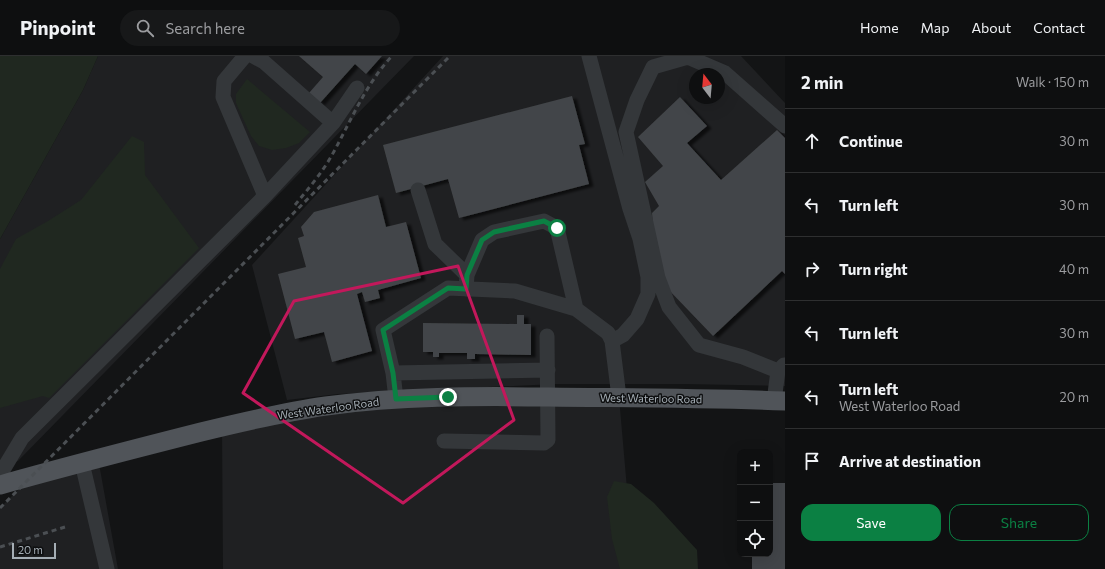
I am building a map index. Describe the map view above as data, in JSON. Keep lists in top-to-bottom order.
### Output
{
  "streets": {
    "main road": ["West Waterloo Road"]
  },
  "scale_bar": "20 m",
  "north": "top",
  "page": {
    "header": "Pinpoint",
    "search": "Search here",
    "nav": [
      "Home",
      "Map",
      "About",
      "Contact"
    ],
    "heading": ["2 min", "Walk · 150 m"],
    "list": [
      ["Continue", "30 m"],
      ["Turn left", "30 m"],
      ["Turn right", "40 m"],
      ["Turn left", "30 m"],
      ["Turn left", "West Waterloo Road", "20 m"],
      "Arrive at destination"
    ],
    "map_buttons": ["+", "−"],
    "buttons": ["Save", "Share"],
    "scale": "20 m"
  }
}
